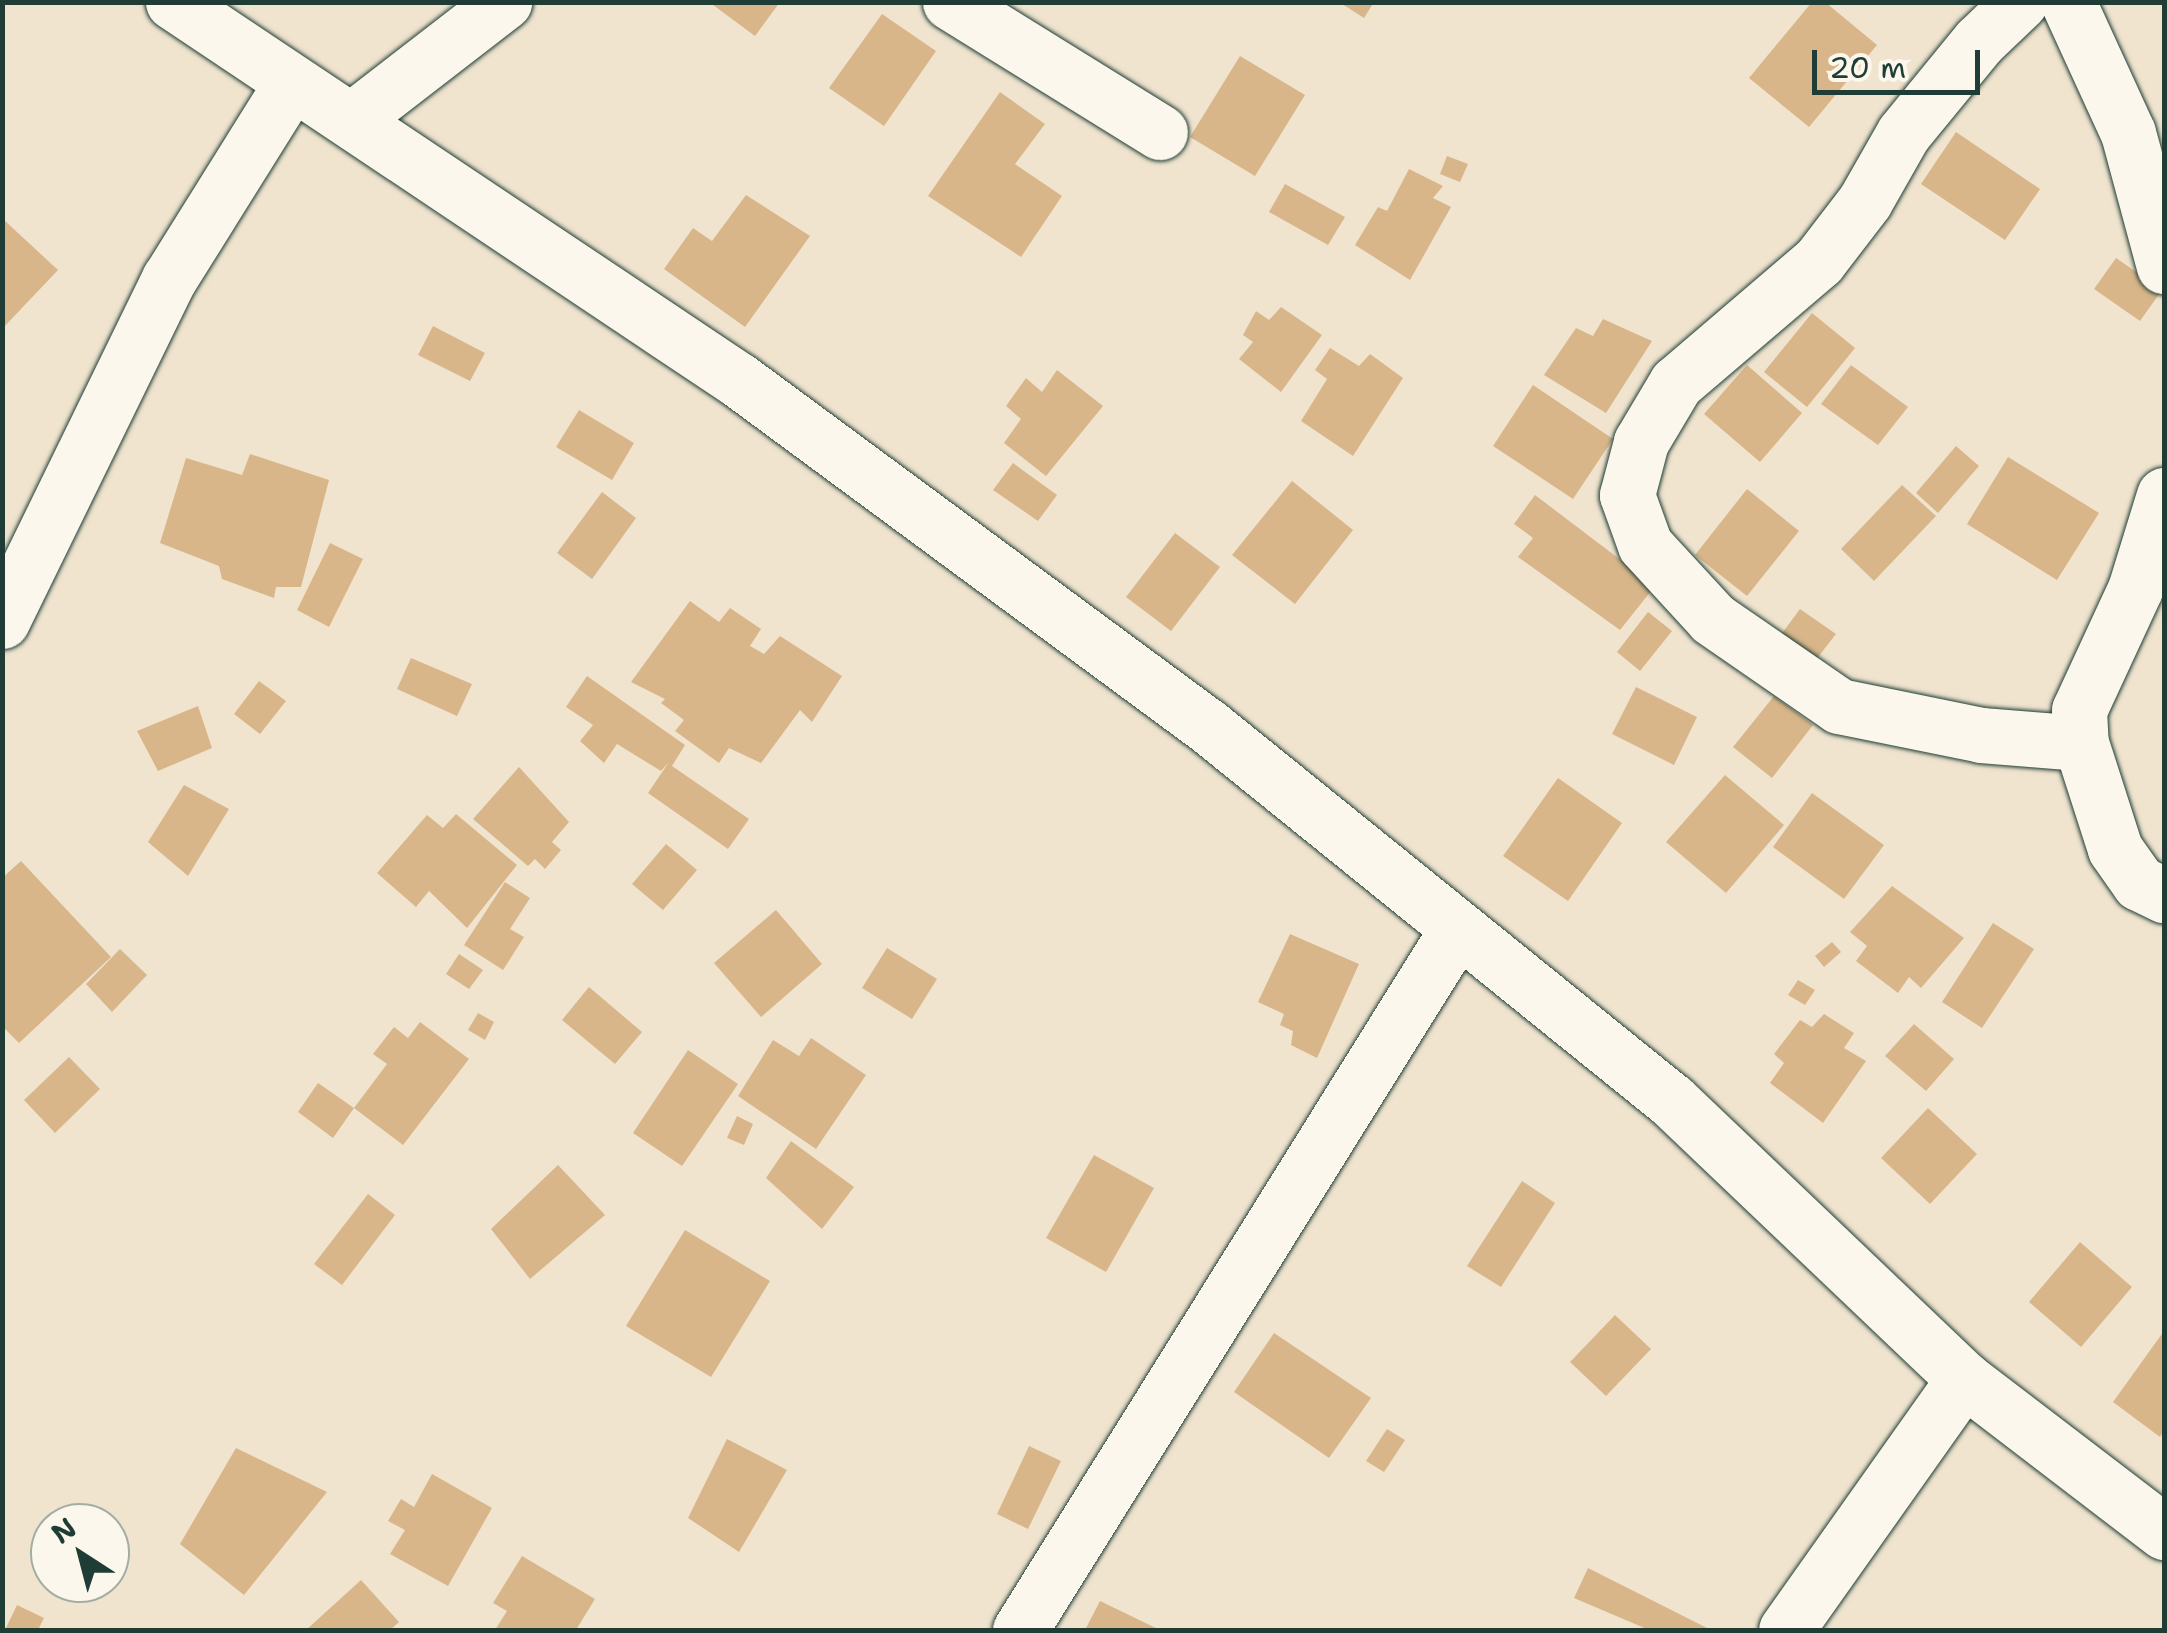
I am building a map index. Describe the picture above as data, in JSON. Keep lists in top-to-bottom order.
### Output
{
  "scale_bar": "20 m",
  "north": "top left"
}
